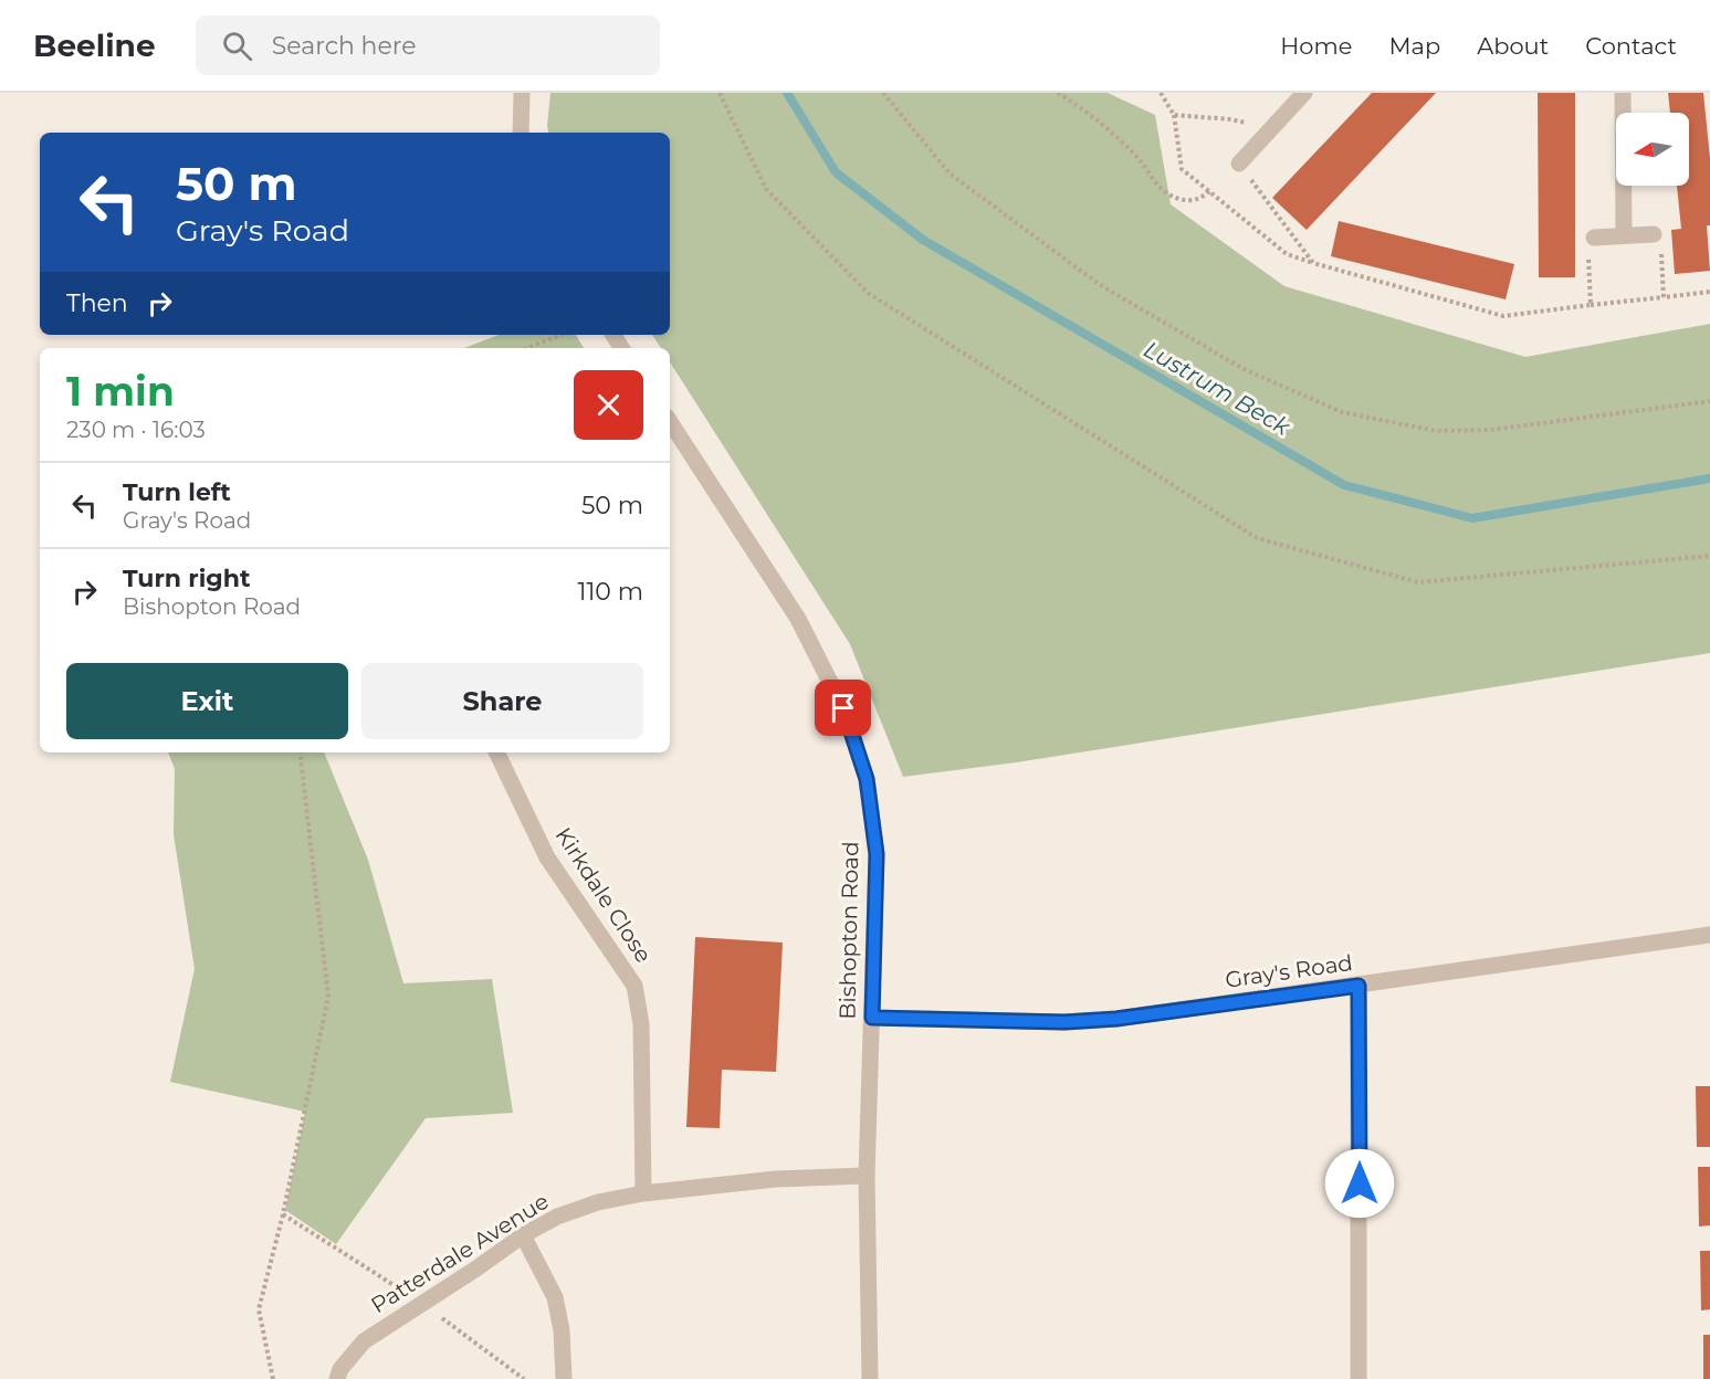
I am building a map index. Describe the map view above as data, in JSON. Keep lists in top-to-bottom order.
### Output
{
  "streets": {
    "street": [
      "Kirkdale Close",
      "Bishopton Road",
      "Gray's Road",
      "Patterdale Avenue"
    ]
  },
  "crossings": [
    ["Kirkdale Close", "Patterdale Avenue"],
    ["Bishopton Road", "Gray's Road"],
    ["Bishopton Road", "Patterdale Avenue"]
  ],
  "water": ["Lustrum Beck"],
  "north": "left",
  "page": {
    "header": "Beeline",
    "search": "Search here",
    "nav": [
      "Home",
      "Map",
      "About",
      "Contact"
    ],
    "turn": ["50 m", "Gray's Road"],
    "then": "Then",
    "heading": ["1 min", "230 m · 16:03"],
    "list": [
      {
        "name": "Turn left",
        "note": "Gray's Road",
        "value": "50 m"
      },
      {
        "name": "Turn right",
        "note": "Bishopton Road",
        "value": "110 m"
      }
    ],
    "buttons": ["Exit", "Share"]
  }
}
